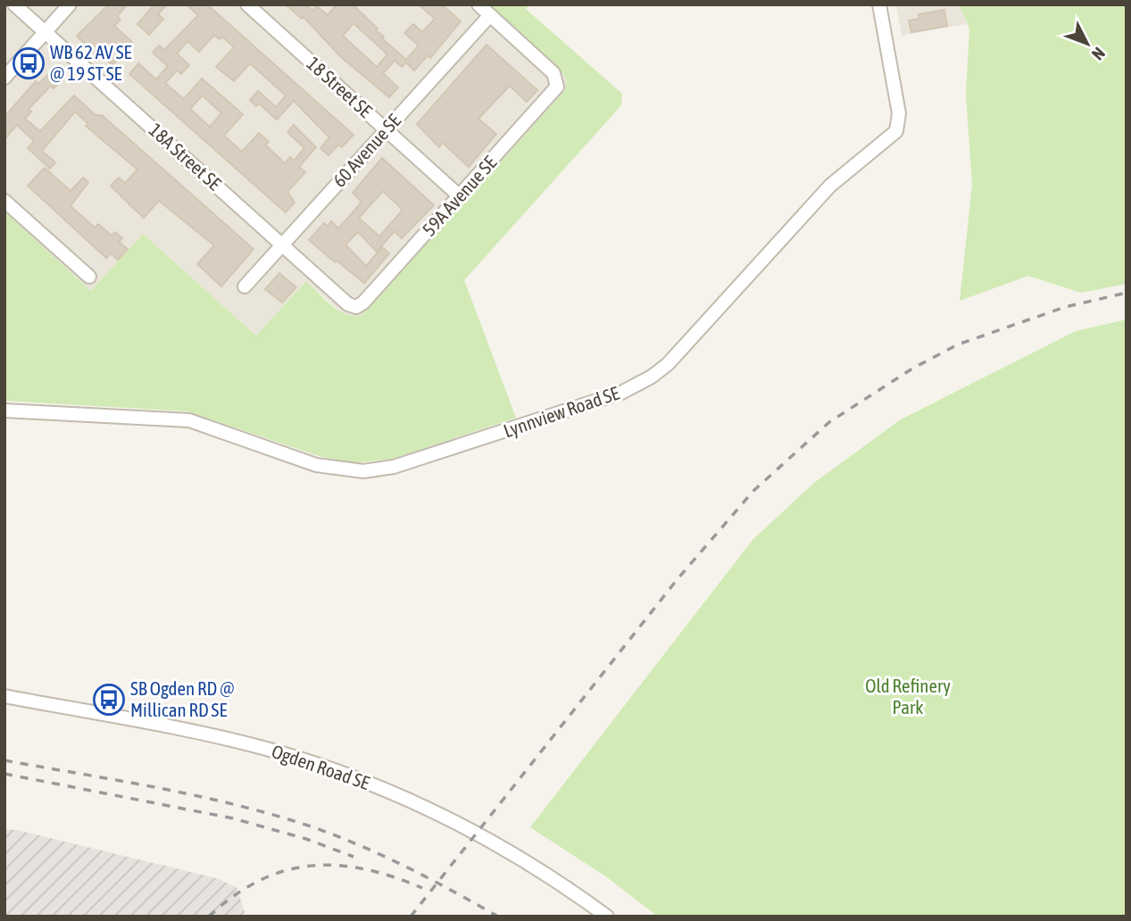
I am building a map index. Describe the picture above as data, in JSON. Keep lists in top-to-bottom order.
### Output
{
  "streets": {
    "street": [
      "18 Street SE",
      "60 Avenue SE",
      "18A Street SE",
      "59A Avenue SE",
      "Lynnview Road SE",
      "Ogden Road SE"
    ]
  },
  "crossings": [
    ["18 Street SE", "60 Avenue SE"],
    ["18 Street SE", "59A Avenue SE"],
    ["60 Avenue SE", "18A Street SE"],
    ["60 Avenue SE", "59A Avenue SE"],
    ["18A Street SE", "59A Avenue SE"]
  ],
  "parks": ["Old Refinery Park"],
  "places": {
    "bus stop": ["WB 62 AV SE @ 19 ST SE", "SB Ogden RD @ Millican RD SE"]
  },
  "north": "bottom right"
}
